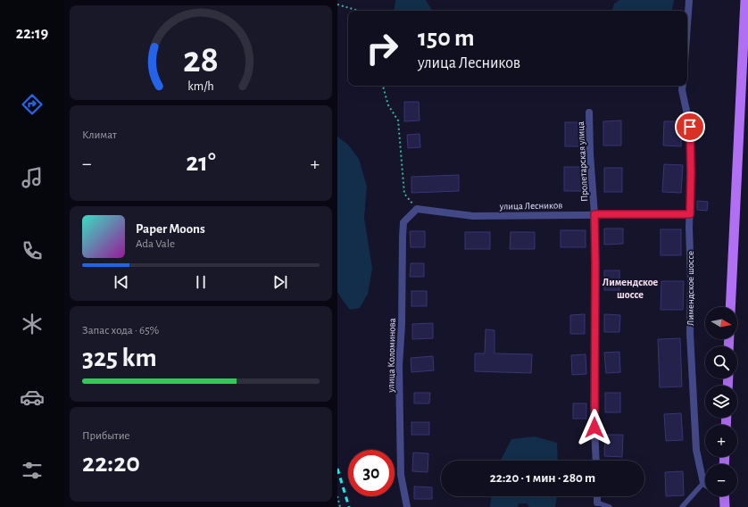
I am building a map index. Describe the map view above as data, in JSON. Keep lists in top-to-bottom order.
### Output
{
  "streets": {
    "street": [
      "Пролетарская улица",
      "улица Лесников",
      "Лимендское шоссе",
      "улица Коломинова"
    ]
  },
  "crossings": [
    ["Пролетарская улица", "улица Лесников"],
    ["улица Лесников", "Лимендское шоссе"],
    ["улица Лесников", "улица Коломинова"]
  ],
  "districts": ["Лимендское шоссе"],
  "north": "right",
  "page": {
    "tabs": "22:19",
    "turn": ["150 m", "улица Лесников"],
    "tile": [
      "Климат",
      ["Запас хода · 65%", "325 km"],
      ["Прибытие", "22:20"]
    ],
    "heat": ["−", "21°", "+"],
    "song": ["Paper Moons", "Ada Vale"],
    "map_buttons": ["+", "−"],
    "limit": "30",
    "trip": "22:20 · 1 мин · 280 m",
    "gauge": ["28", "km/h"]
  }
}
